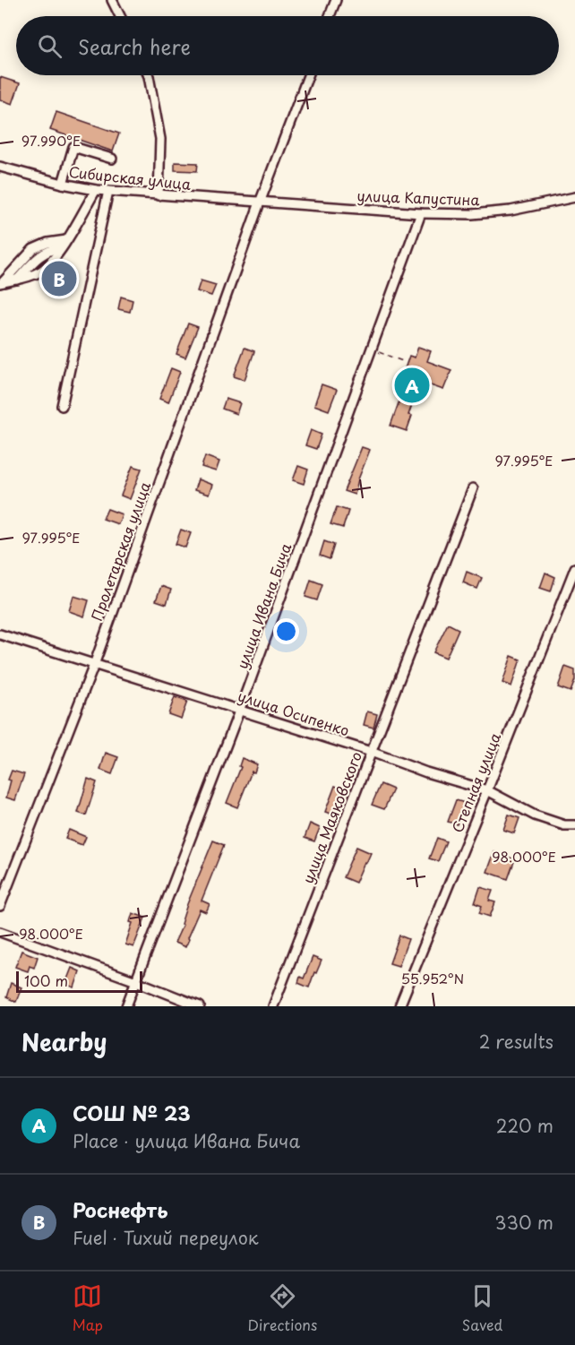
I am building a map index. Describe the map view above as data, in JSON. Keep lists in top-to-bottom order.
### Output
{
  "streets": {
    "street": [
      "Сибирская улица",
      "улица Капустина",
      "Пролетарская улица",
      "улица Ивана Бича",
      "улица Осипенко",
      "Степная улица",
      "улица Маяковского"
    ]
  },
  "crossings": [
    ["Сибирская улица", "улица Капустина"],
    ["Сибирская улица", "Пролетарская улица"],
    ["улица Капустина", "Пролетарская улица"],
    ["улица Капустина", "улица Ивана Бича"],
    ["Пролетарская улица", "улица Осипенко"],
    ["улица Ивана Бича", "улица Осипенко"],
    ["улица Осипенко", "Степная улица"],
    ["улица Осипенко", "улица Маяковского"]
  ],
  "scale_bar": "100 m",
  "page": {
    "search": "Search here",
    "pins": ["B", "A"],
    "scale": "100 m",
    "heading": ["Nearby", "2 results"],
    "list": [
      {
        "mark": "A",
        "name": "СОШ № 23",
        "note": "Place · улица Ивана Бича",
        "value": "220 m"
      },
      {
        "mark": "B",
        "name": "Роснефть",
        "note": "Fuel · Тихий переулок",
        "value": "330 m"
      }
    ],
    "nav": ["Map", "Directions", "Saved"]
  },
  "coordinates": [
    "97.990°E",
    "97.995°E",
    "98.000°E",
    "55.952°N"
  ]
}
